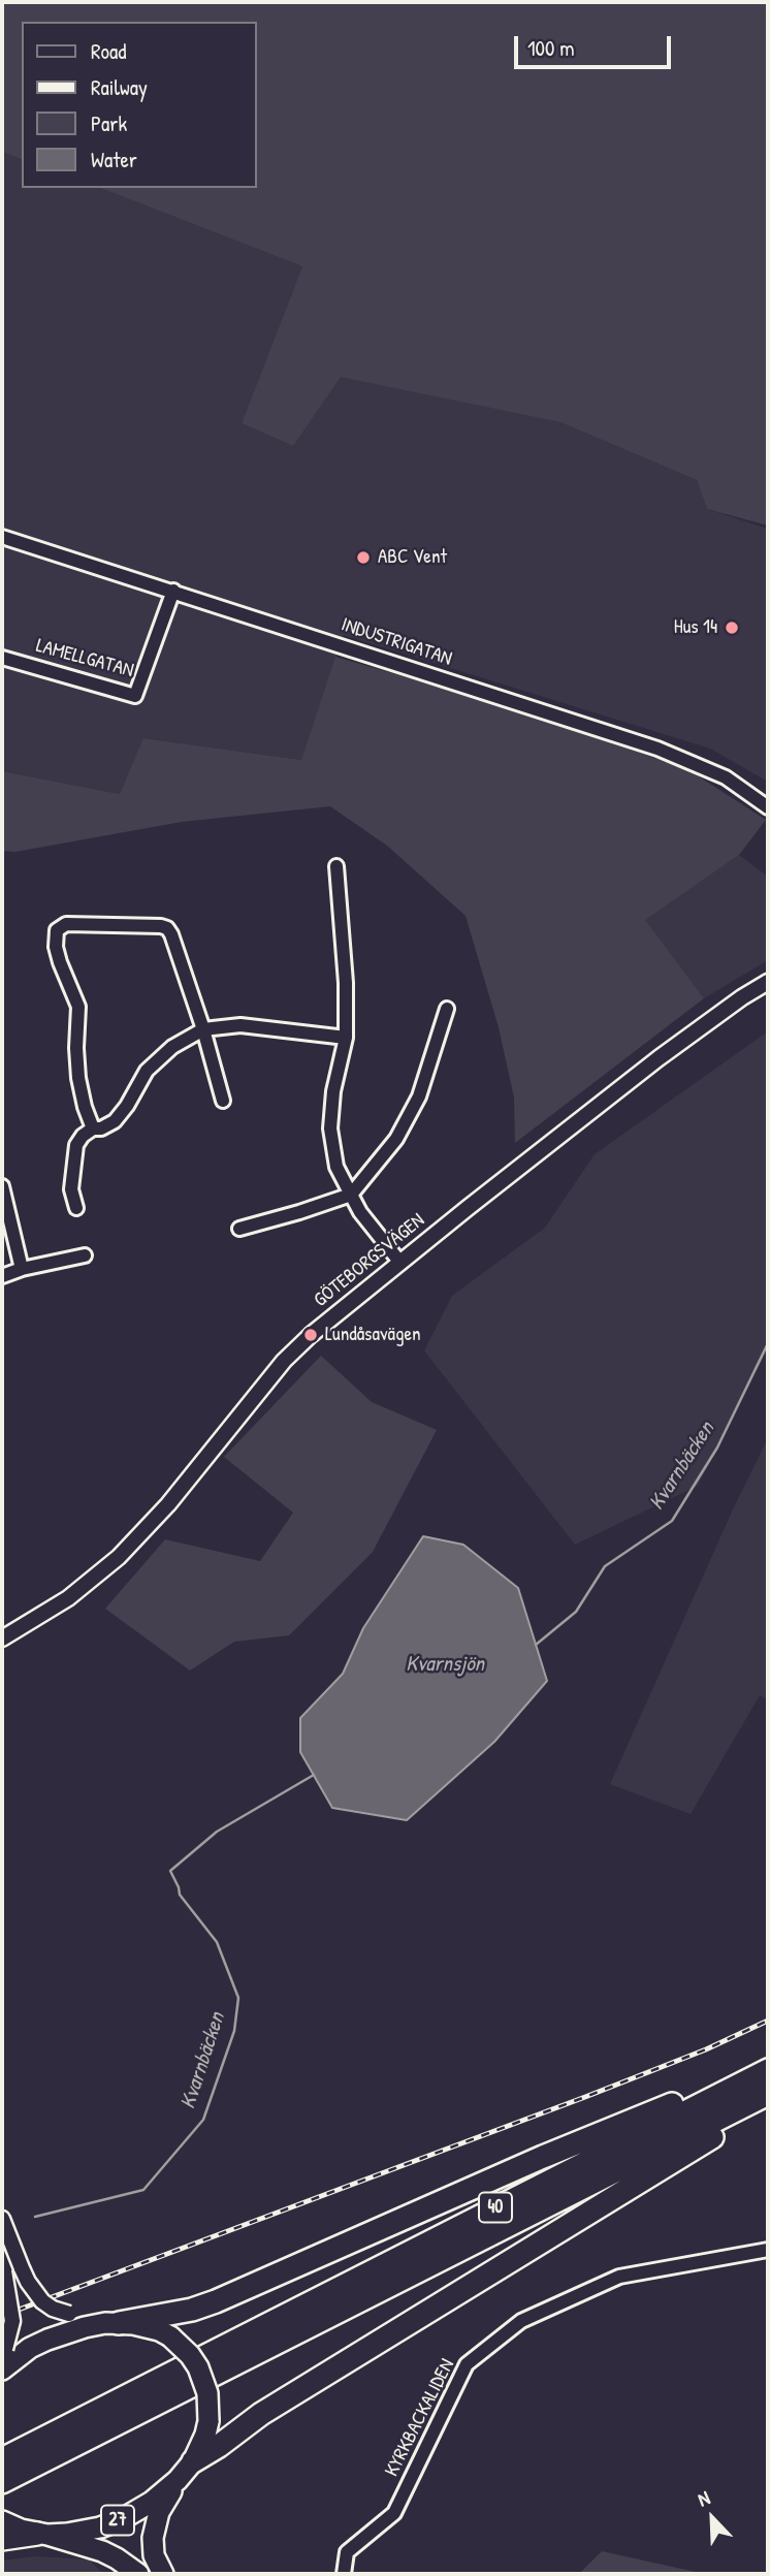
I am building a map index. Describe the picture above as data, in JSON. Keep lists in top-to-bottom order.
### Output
{
  "streets": {
    "highway": ["40", "27"],
    "street": [
      "INDUSTRIGATAN",
      "LAMELLGATAN",
      "GÖTEBORGSVÄGEN",
      "KYRKBACKALIDEN"
    ]
  },
  "crossings": [
    ["INDUSTRIGATAN", "LAMELLGATAN"]
  ],
  "water": ["Kvarnbäcken", "Kvarnsjön"],
  "places": ["ABC Vent", "Hus 14", "Lundåsavägen"],
  "legend": [
    "Road",
    "Railway",
    "Park",
    "Water"
  ],
  "scale_bar": "100 m",
  "north": "top left"
}
